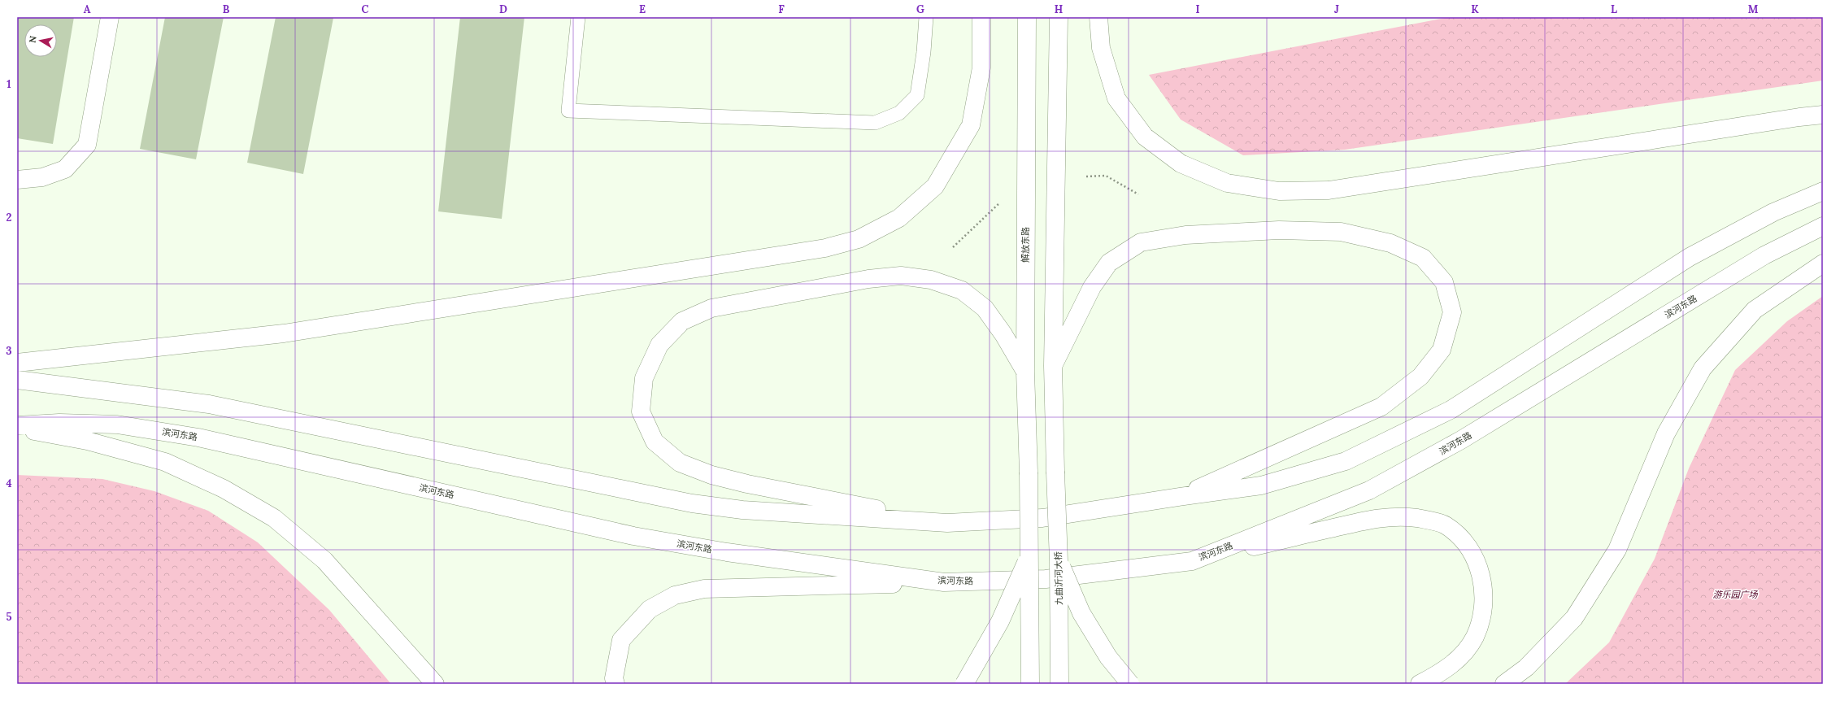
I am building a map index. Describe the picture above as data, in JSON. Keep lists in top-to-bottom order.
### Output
{
  "streets": {
    "main road": ["解放东路", "滨河东路", "九曲沂河大桥"]
  },
  "parks": ["游乐园广场"],
  "north": "left",
  "grid": {
    "columns": [
      "A",
      "B",
      "C",
      "D",
      "E",
      "F",
      "G",
      "H",
      "I",
      "J",
      "K",
      "L",
      "M"
    ],
    "rows": [
      "1",
      "2",
      "3",
      "4",
      "5"
    ]
  }
}
